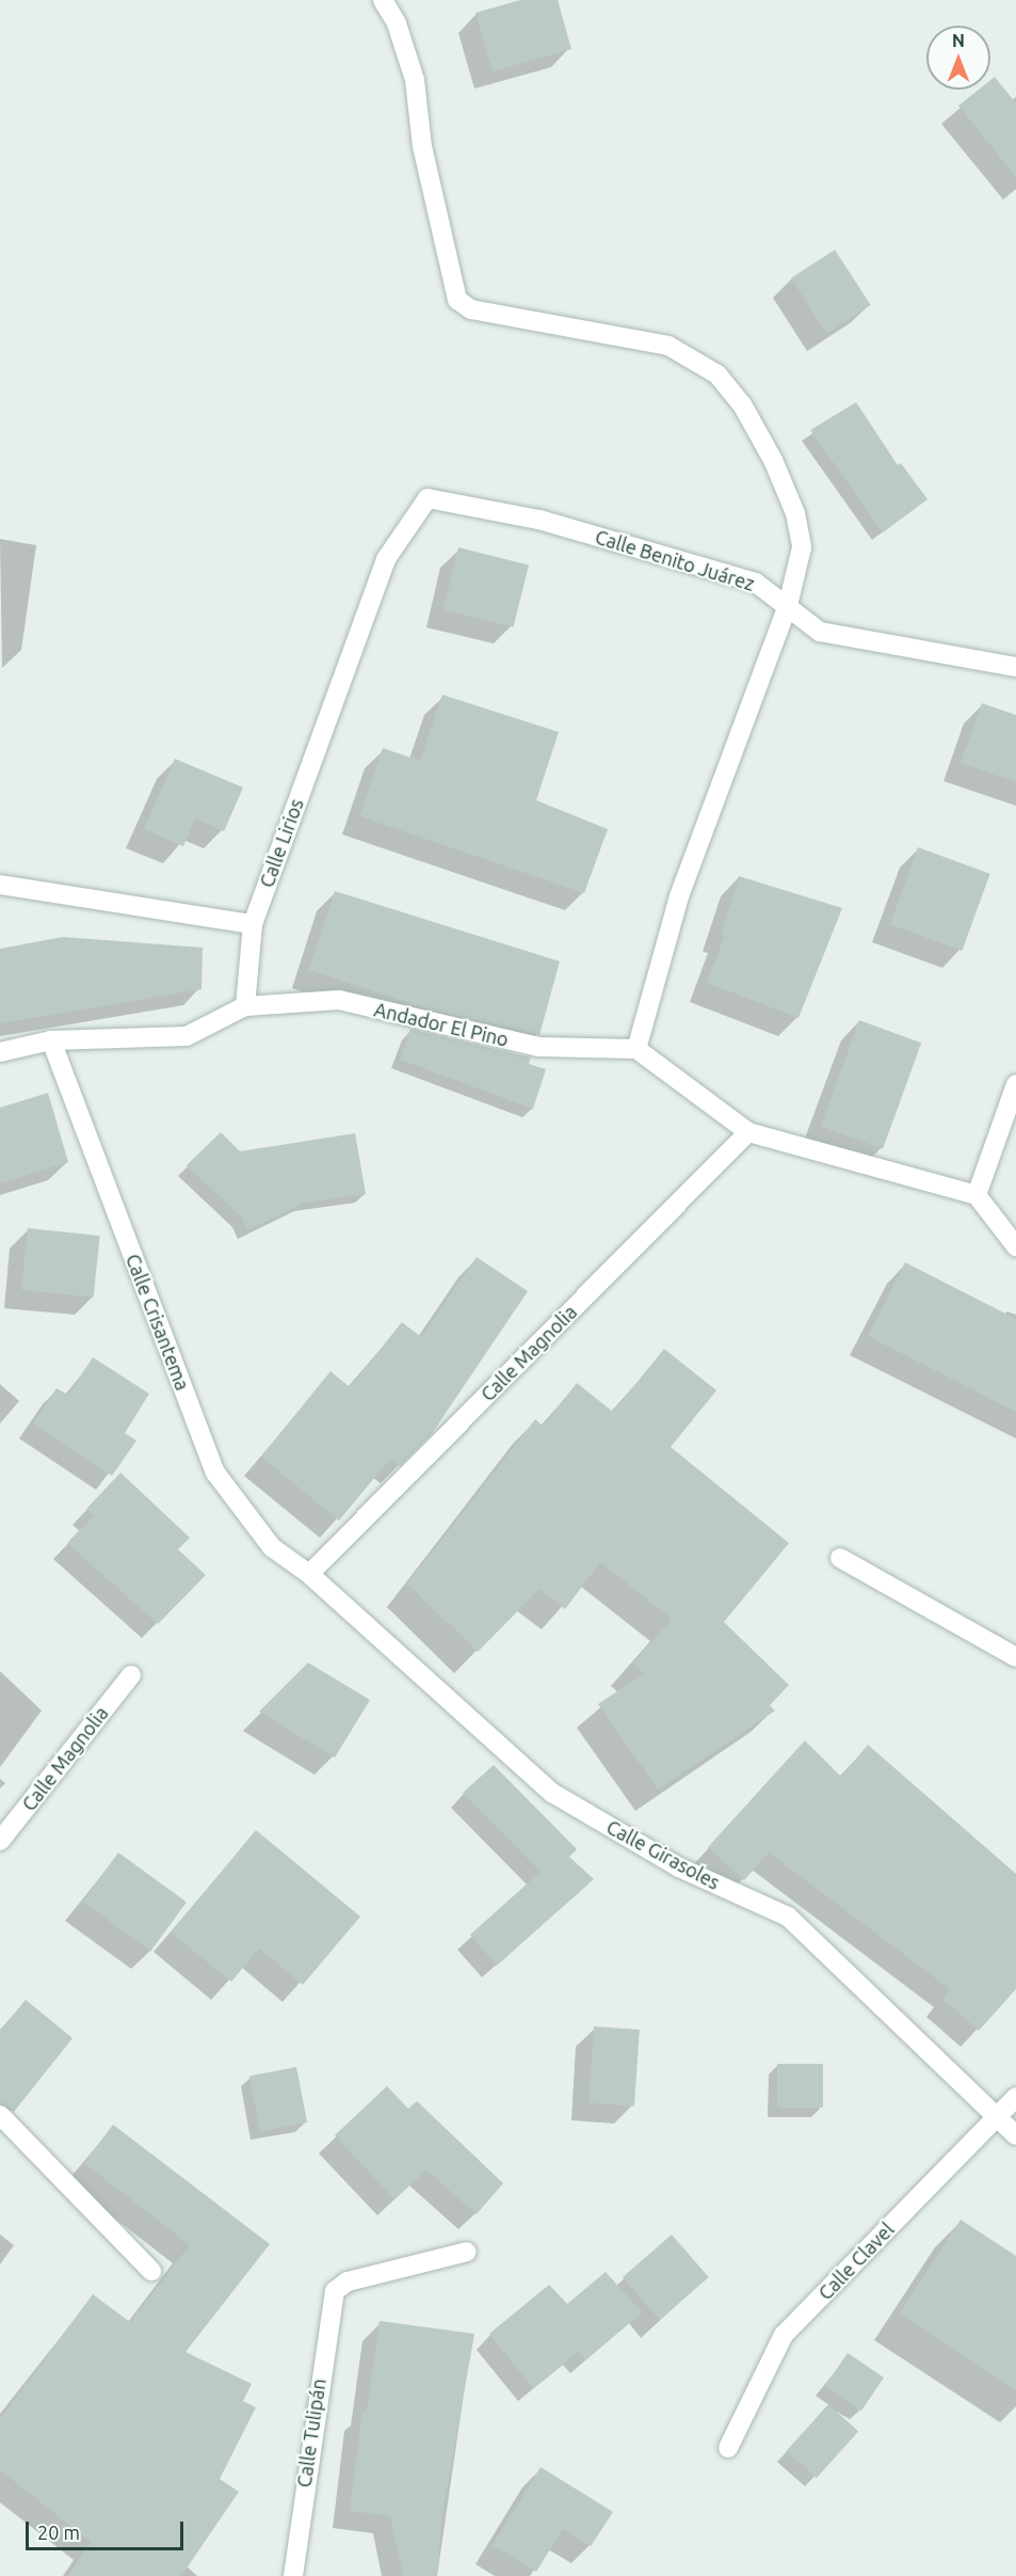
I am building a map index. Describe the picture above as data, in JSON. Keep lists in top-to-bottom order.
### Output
{
  "streets": {
    "street": [
      "Calle Benito Juárez",
      "Calle Lirios",
      "Andador El Pino",
      "Calle Crisantema",
      "Calle Magnolia",
      "Calle Girasoles",
      "Calle Clavel",
      "Calle Tulipán"
    ]
  },
  "crossings": [
    ["Calle Benito Juárez", "Calle Lirios"],
    ["Calle Lirios", "Andador El Pino"],
    ["Calle Crisantema", "Calle Magnolia"],
    ["Calle Crisantema", "Calle Girasoles"],
    ["Calle Magnolia", "Calle Girasoles"],
    ["Calle Girasoles", "Calle Clavel"]
  ],
  "scale_bar": "20 m",
  "north": "top"
}
